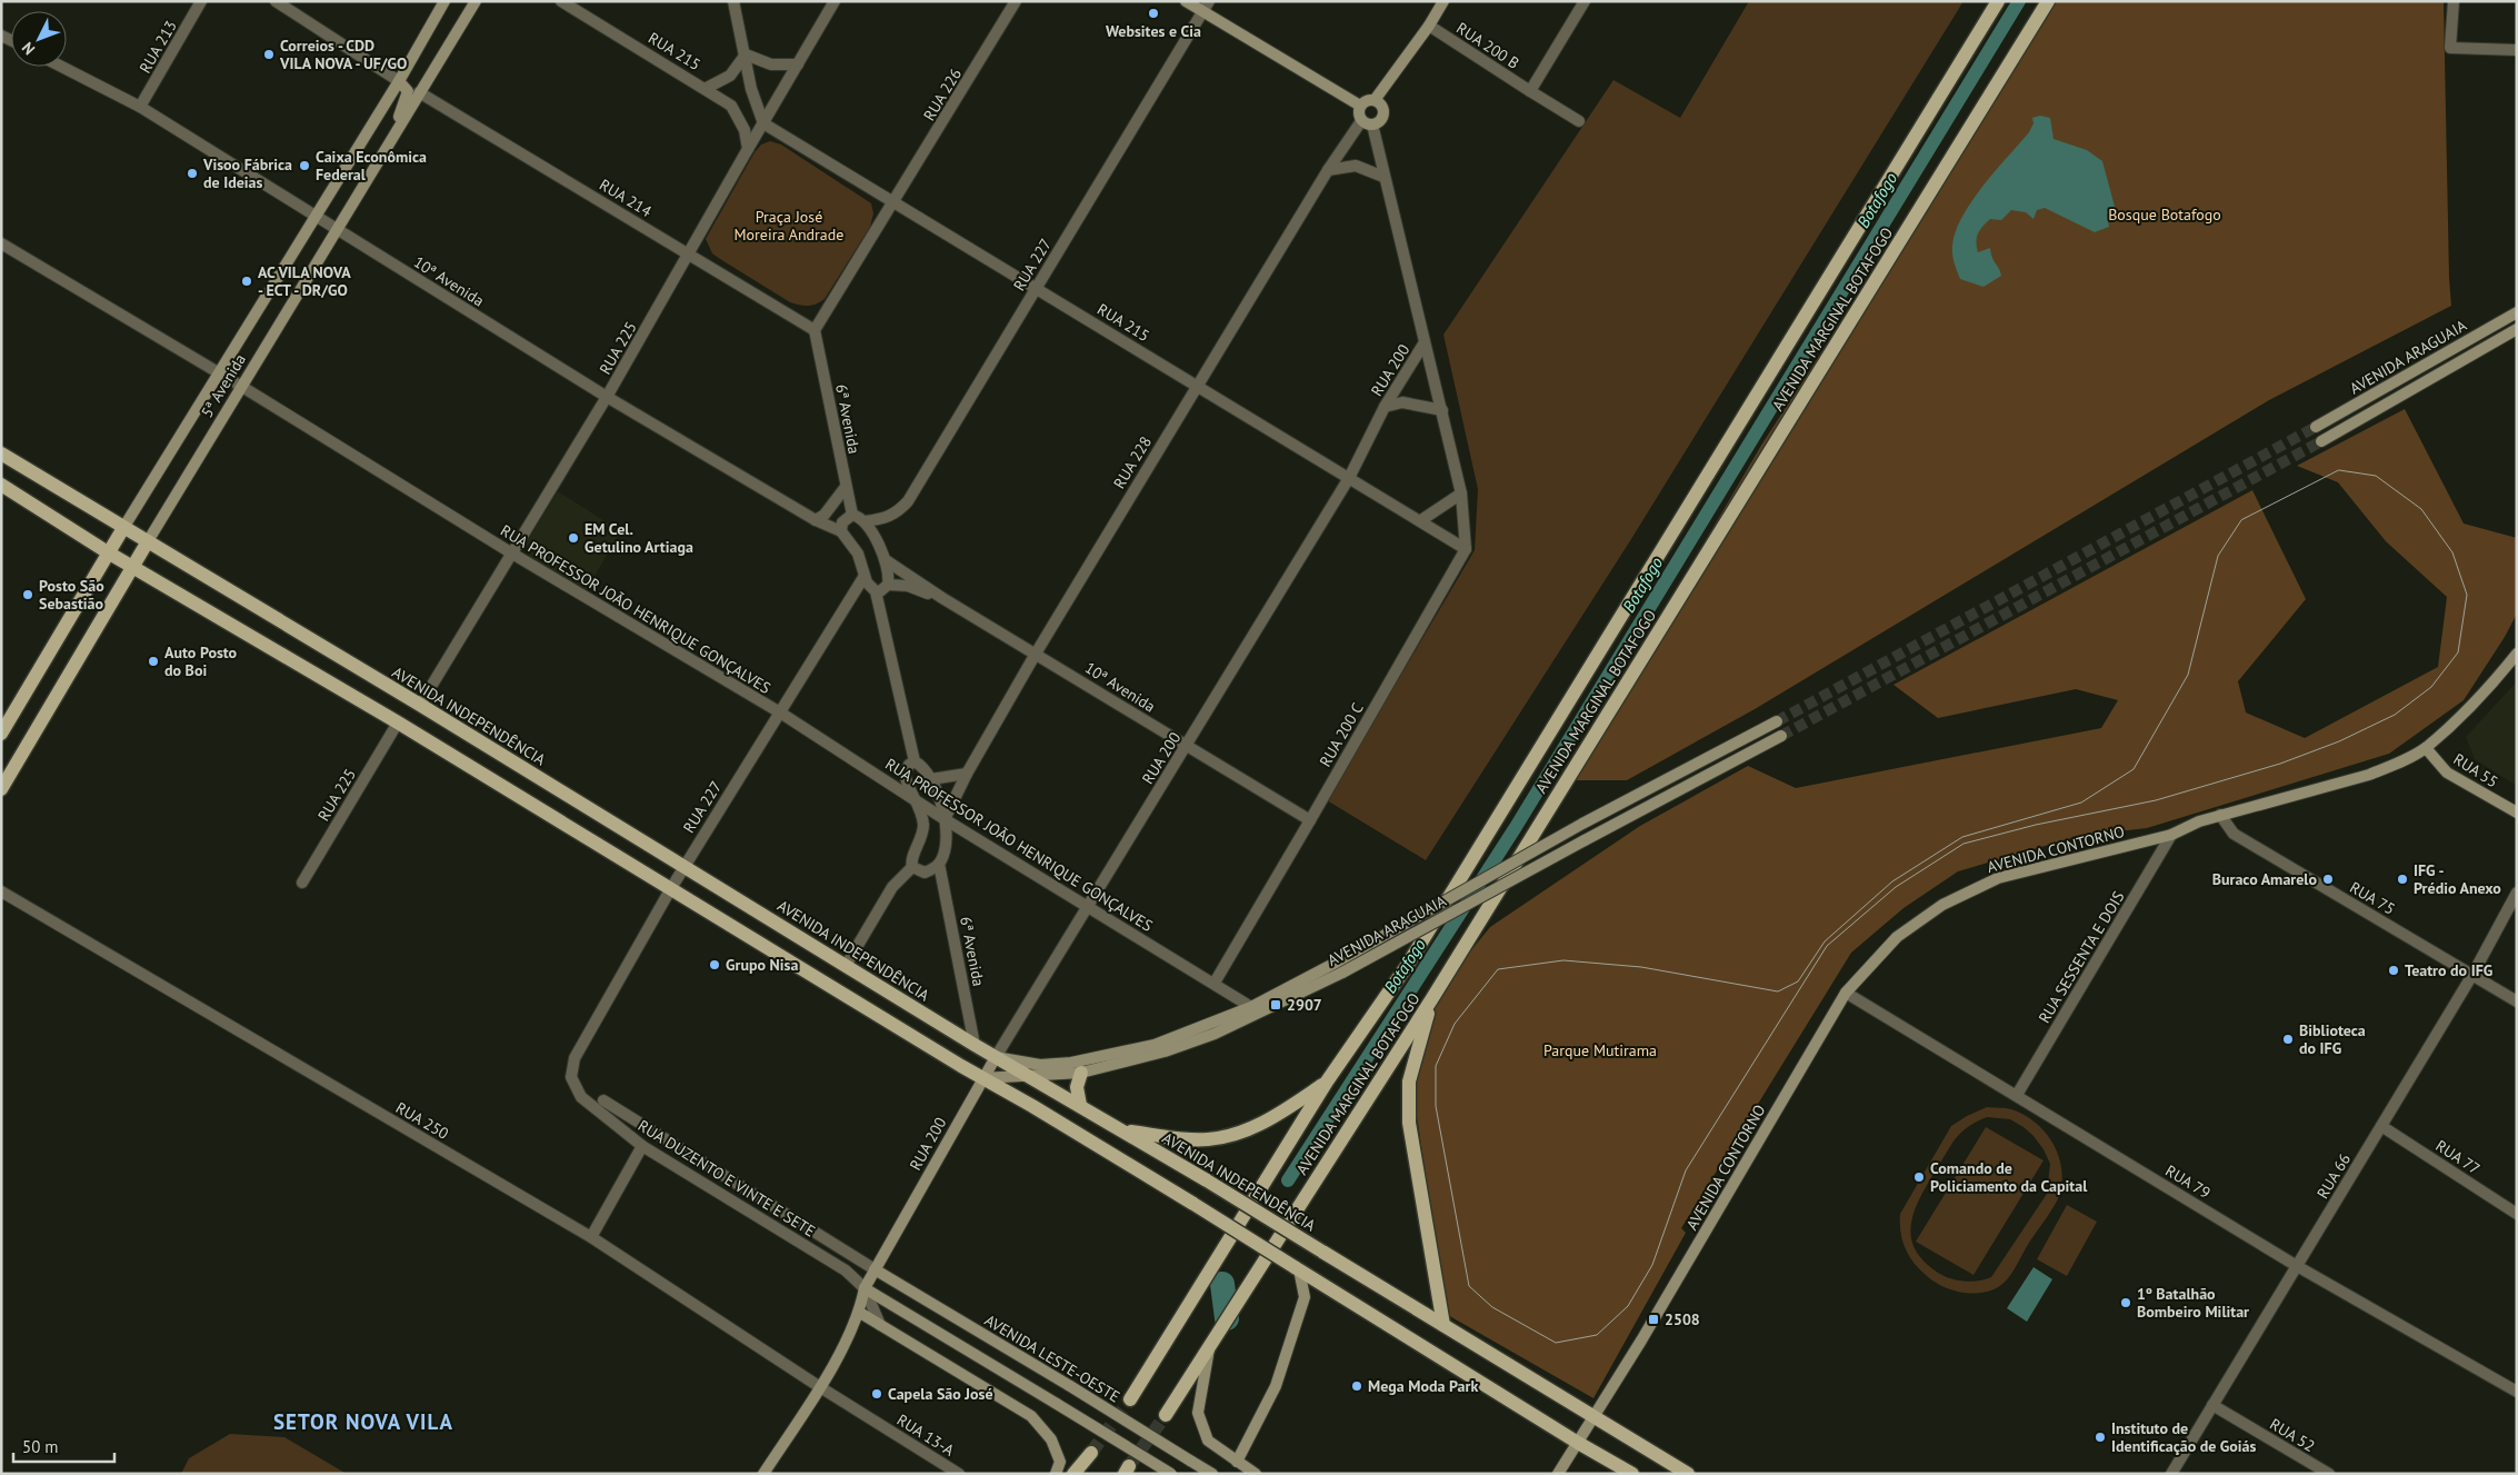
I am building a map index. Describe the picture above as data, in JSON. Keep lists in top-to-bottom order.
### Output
{
  "streets": {
    "main road": [
      "AVENIDA MARGINAL BOTAFOGO",
      "AVENIDA ARAGUAIA",
      "RUA 200",
      "5ª Avenida",
      "AVENIDA INDEPENDÊNCIA",
      "RUA 55",
      "AVENIDA CONTORNO",
      "AVENIDA LESTE-OESTE"
    ],
    "street": [
      "RUA 200 B",
      "RUA 213",
      "RUA 215",
      "RUA 226",
      "RUA 214",
      "RUA 227",
      "10ª Avenida",
      "RUA 225",
      "6ª Avenida",
      "RUA 228",
      "RUA PROFESSOR JOÃO HENRIQUE GONÇALVES",
      "RUA 200 C",
      "RUA 75",
      "RUA SESSENTA E DOIS",
      "RUA 250",
      "RUA 77",
      "RUA 66",
      "RUA DUZENTO E VINTE E SETE",
      "RUA 79",
      "RUA 13-A",
      "RUA 52"
    ]
  },
  "crossings": [
    ["RUA 213", "10ª Avenida"],
    ["RUA 215", "RUA 226"],
    ["RUA 215", "RUA 227"],
    ["RUA 215", "RUA 225"],
    ["RUA 215", "RUA 200"],
    ["RUA 215", "RUA 228"],
    ["RUA 215", "RUA 200 C"],
    ["RUA 226", "RUA 214"],
    ["RUA 226", "6ª Avenida"],
    ["RUA 214", "RUA 225"],
    ["RUA 214", "5ª Avenida"],
    ["RUA 214", "6ª Avenida"],
    ["RUA 227", "RUA PROFESSOR JOÃO HENRIQUE GONÇALVES"],
    ["RUA 227", "AVENIDA INDEPENDÊNCIA"],
    ["RUA 227", "RUA DUZENTO E VINTE E SETE"],
    ["10ª Avenida", "RUA 225"],
    ["10ª Avenida", "RUA 200"],
    ["10ª Avenida", "5ª Avenida"],
    ["10ª Avenida", "RUA 228"],
    ["10ª Avenida", "RUA 200 C"],
    ["RUA 225", "RUA PROFESSOR JOÃO HENRIQUE GONÇALVES"],
    ["RUA 225", "AVENIDA INDEPENDÊNCIA"],
    ["AVENIDA ARAGUAIA", "RUA 200"],
    ["AVENIDA ARAGUAIA", "RUA PROFESSOR JOÃO HENRIQUE GONÇALVES"],
    ["AVENIDA ARAGUAIA", "AVENIDA INDEPENDÊNCIA"],
    ["RUA 200", "RUA 228"],
    ["RUA 200", "RUA PROFESSOR JOÃO HENRIQUE GONÇALVES"],
    ["RUA 200", "AVENIDA INDEPENDÊNCIA"],
    ["RUA 200", "RUA 250"],
    ["RUA 200", "RUA DUZENTO E VINTE E SETE"],
    ["RUA 200", "AVENIDA LESTE-OESTE"],
    ["RUA 200", "RUA 13-A"],
    ["5ª Avenida", "RUA PROFESSOR JOÃO HENRIQUE GONÇALVES"],
    ["5ª Avenida", "AVENIDA INDEPENDÊNCIA"],
    ["6ª Avenida", "RUA 228"],
    ["6ª Avenida", "RUA PROFESSOR JOÃO HENRIQUE GONÇALVES"],
    ["6ª Avenida", "AVENIDA INDEPENDÊNCIA"],
    ["RUA 228", "RUA PROFESSOR JOÃO HENRIQUE GONÇALVES"],
    ["RUA PROFESSOR JOÃO HENRIQUE GONÇALVES", "RUA 200 C"],
    ["AVENIDA INDEPENDÊNCIA", "AVENIDA CONTORNO"],
    ["RUA 55", "AVENIDA CONTORNO"],
    ["AVENIDA CONTORNO", "RUA 75"],
    ["AVENIDA CONTORNO", "RUA SESSENTA E DOIS"],
    ["AVENIDA CONTORNO", "RUA 79"],
    ["RUA 75", "RUA 66"],
    ["RUA SESSENTA E DOIS", "RUA 79"],
    ["RUA 250", "RUA 13-A"],
    ["RUA 77", "RUA 66"],
    ["RUA 66", "RUA 79"],
    ["RUA 66", "RUA 52"],
    ["RUA DUZENTO E VINTE E SETE", "AVENIDA LESTE-OESTE"]
  ],
  "districts": ["SETOR NOVA VILA"],
  "water": ["Botafogo"],
  "parks": ["Bosque Botafogo", "Praça José Moreira Andrade", "Parque Mutirama"],
  "places": {
    "other": [
      "Websites e Cia",
      "Correios - CDD VILA NOVA - UF/GO",
      "Caixa Econômica Federal",
      "Visoo Fábrica de Ideias",
      "AC VILA NOVA - ECT - DR/GO",
      "EM Cel. Getulino Artiaga",
      "Posto São Sebastião",
      "Auto Posto do Boi",
      "Buraco Amarelo",
      "IFG - Prédio Anexo",
      "Grupo Nisa",
      "Teatro do IFG",
      "Biblioteca do IFG",
      "Comando de Policiamento da Capital",
      "1º Batalhão Bombeiro Militar",
      "Mega Moda Park",
      "Capela São José",
      "Instituto de Identificação de Goiás"
    ],
    "transit": ["2907", "2508"]
  },
  "scale_bar": "50 m",
  "north": "bottom left"
}
